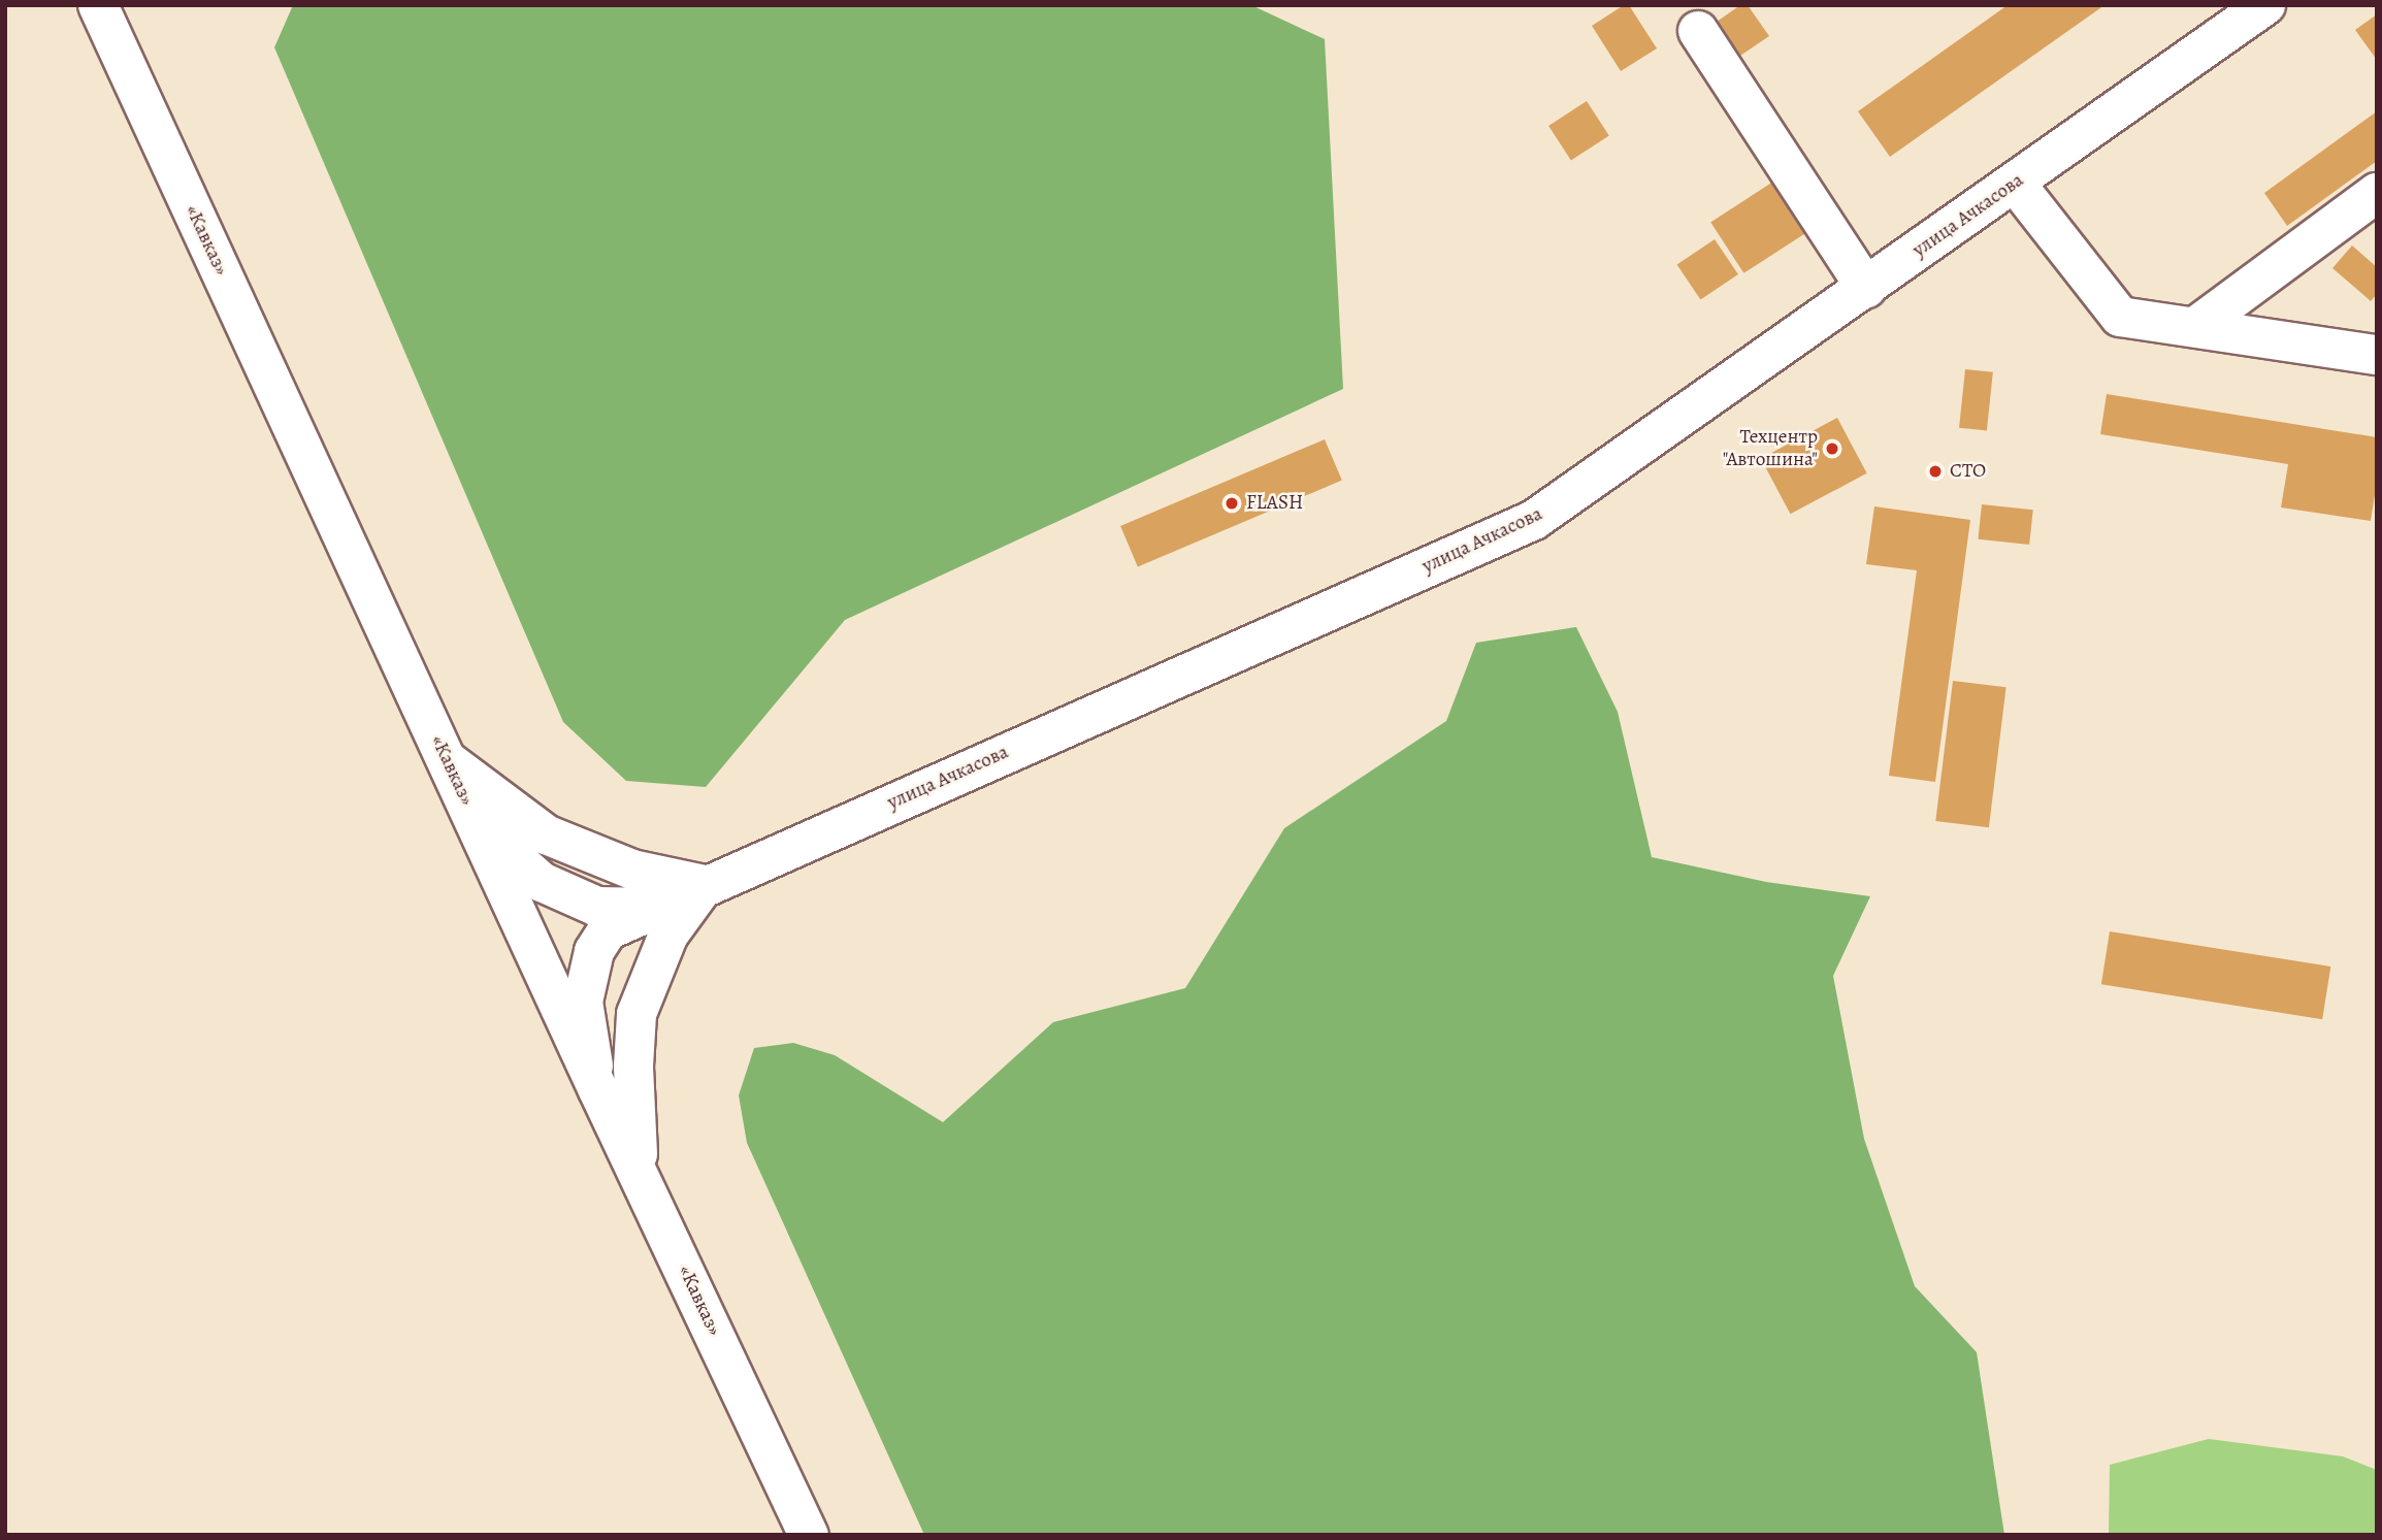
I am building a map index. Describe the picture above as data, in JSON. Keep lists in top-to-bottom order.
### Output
{
  "streets": {
    "main road": ["улица Ачкасова", "«Кавказ»"]
  },
  "crossings": [
    ["улица Ачкасова", "«Кавказ»"]
  ],
  "places": ["Техцентр \"Автошина\"", "СТО", "FLASH"]
}
